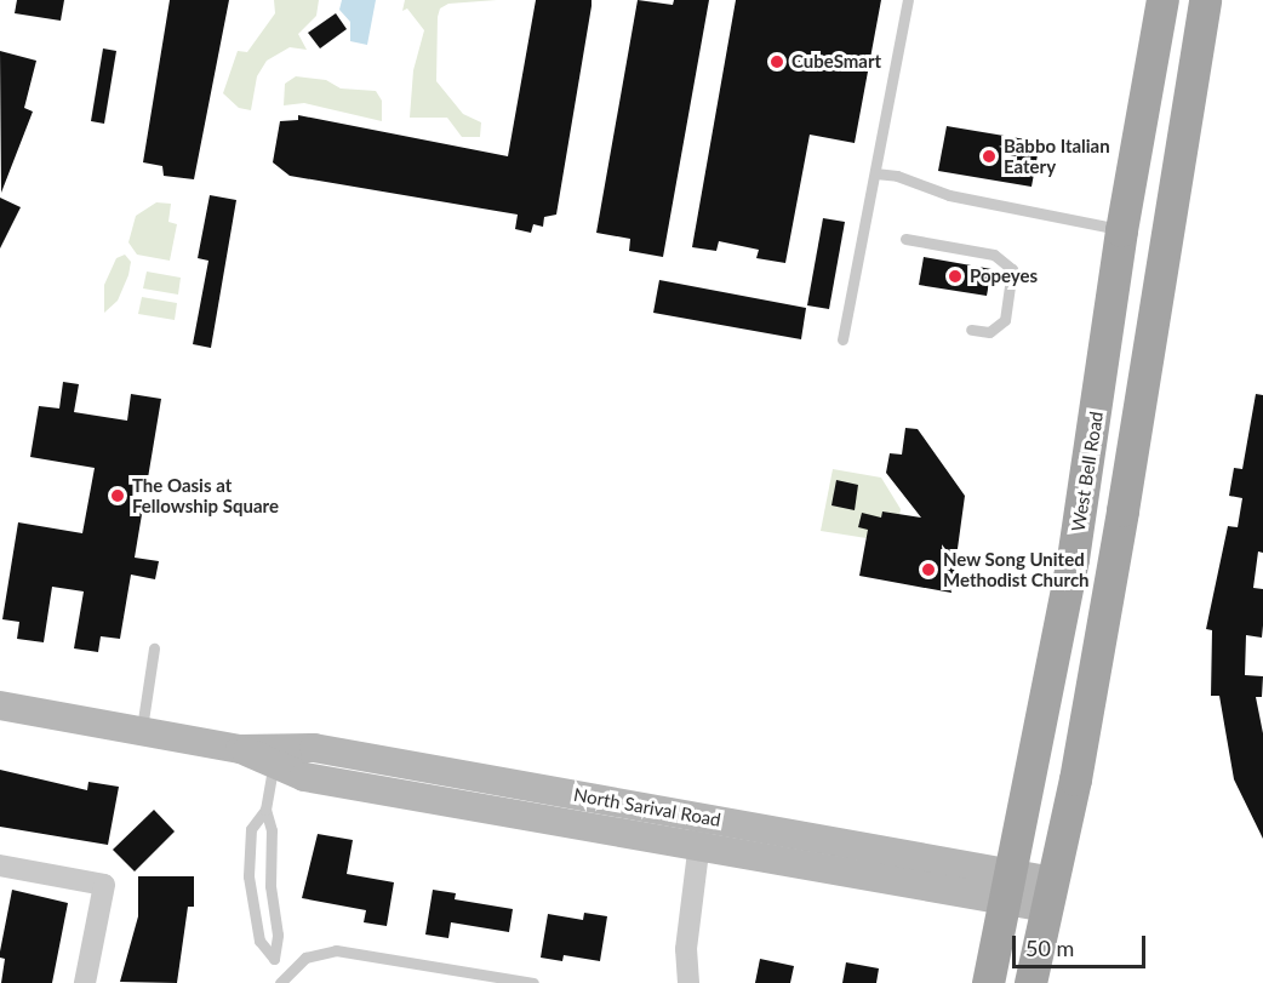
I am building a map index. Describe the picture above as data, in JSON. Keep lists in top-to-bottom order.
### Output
{
  "streets": {
    "main road": ["West Bell Road", "North Sarival Road"]
  },
  "crossings": [
    ["West Bell Road", "North Sarival Road"]
  ],
  "places": [
    "CubeSmart",
    "Babbo Italian Eatery",
    "Popeyes",
    "The Oasis at Fellowship Square",
    "New Song United Methodist Church"
  ],
  "scale_bar": "50 m"
}
